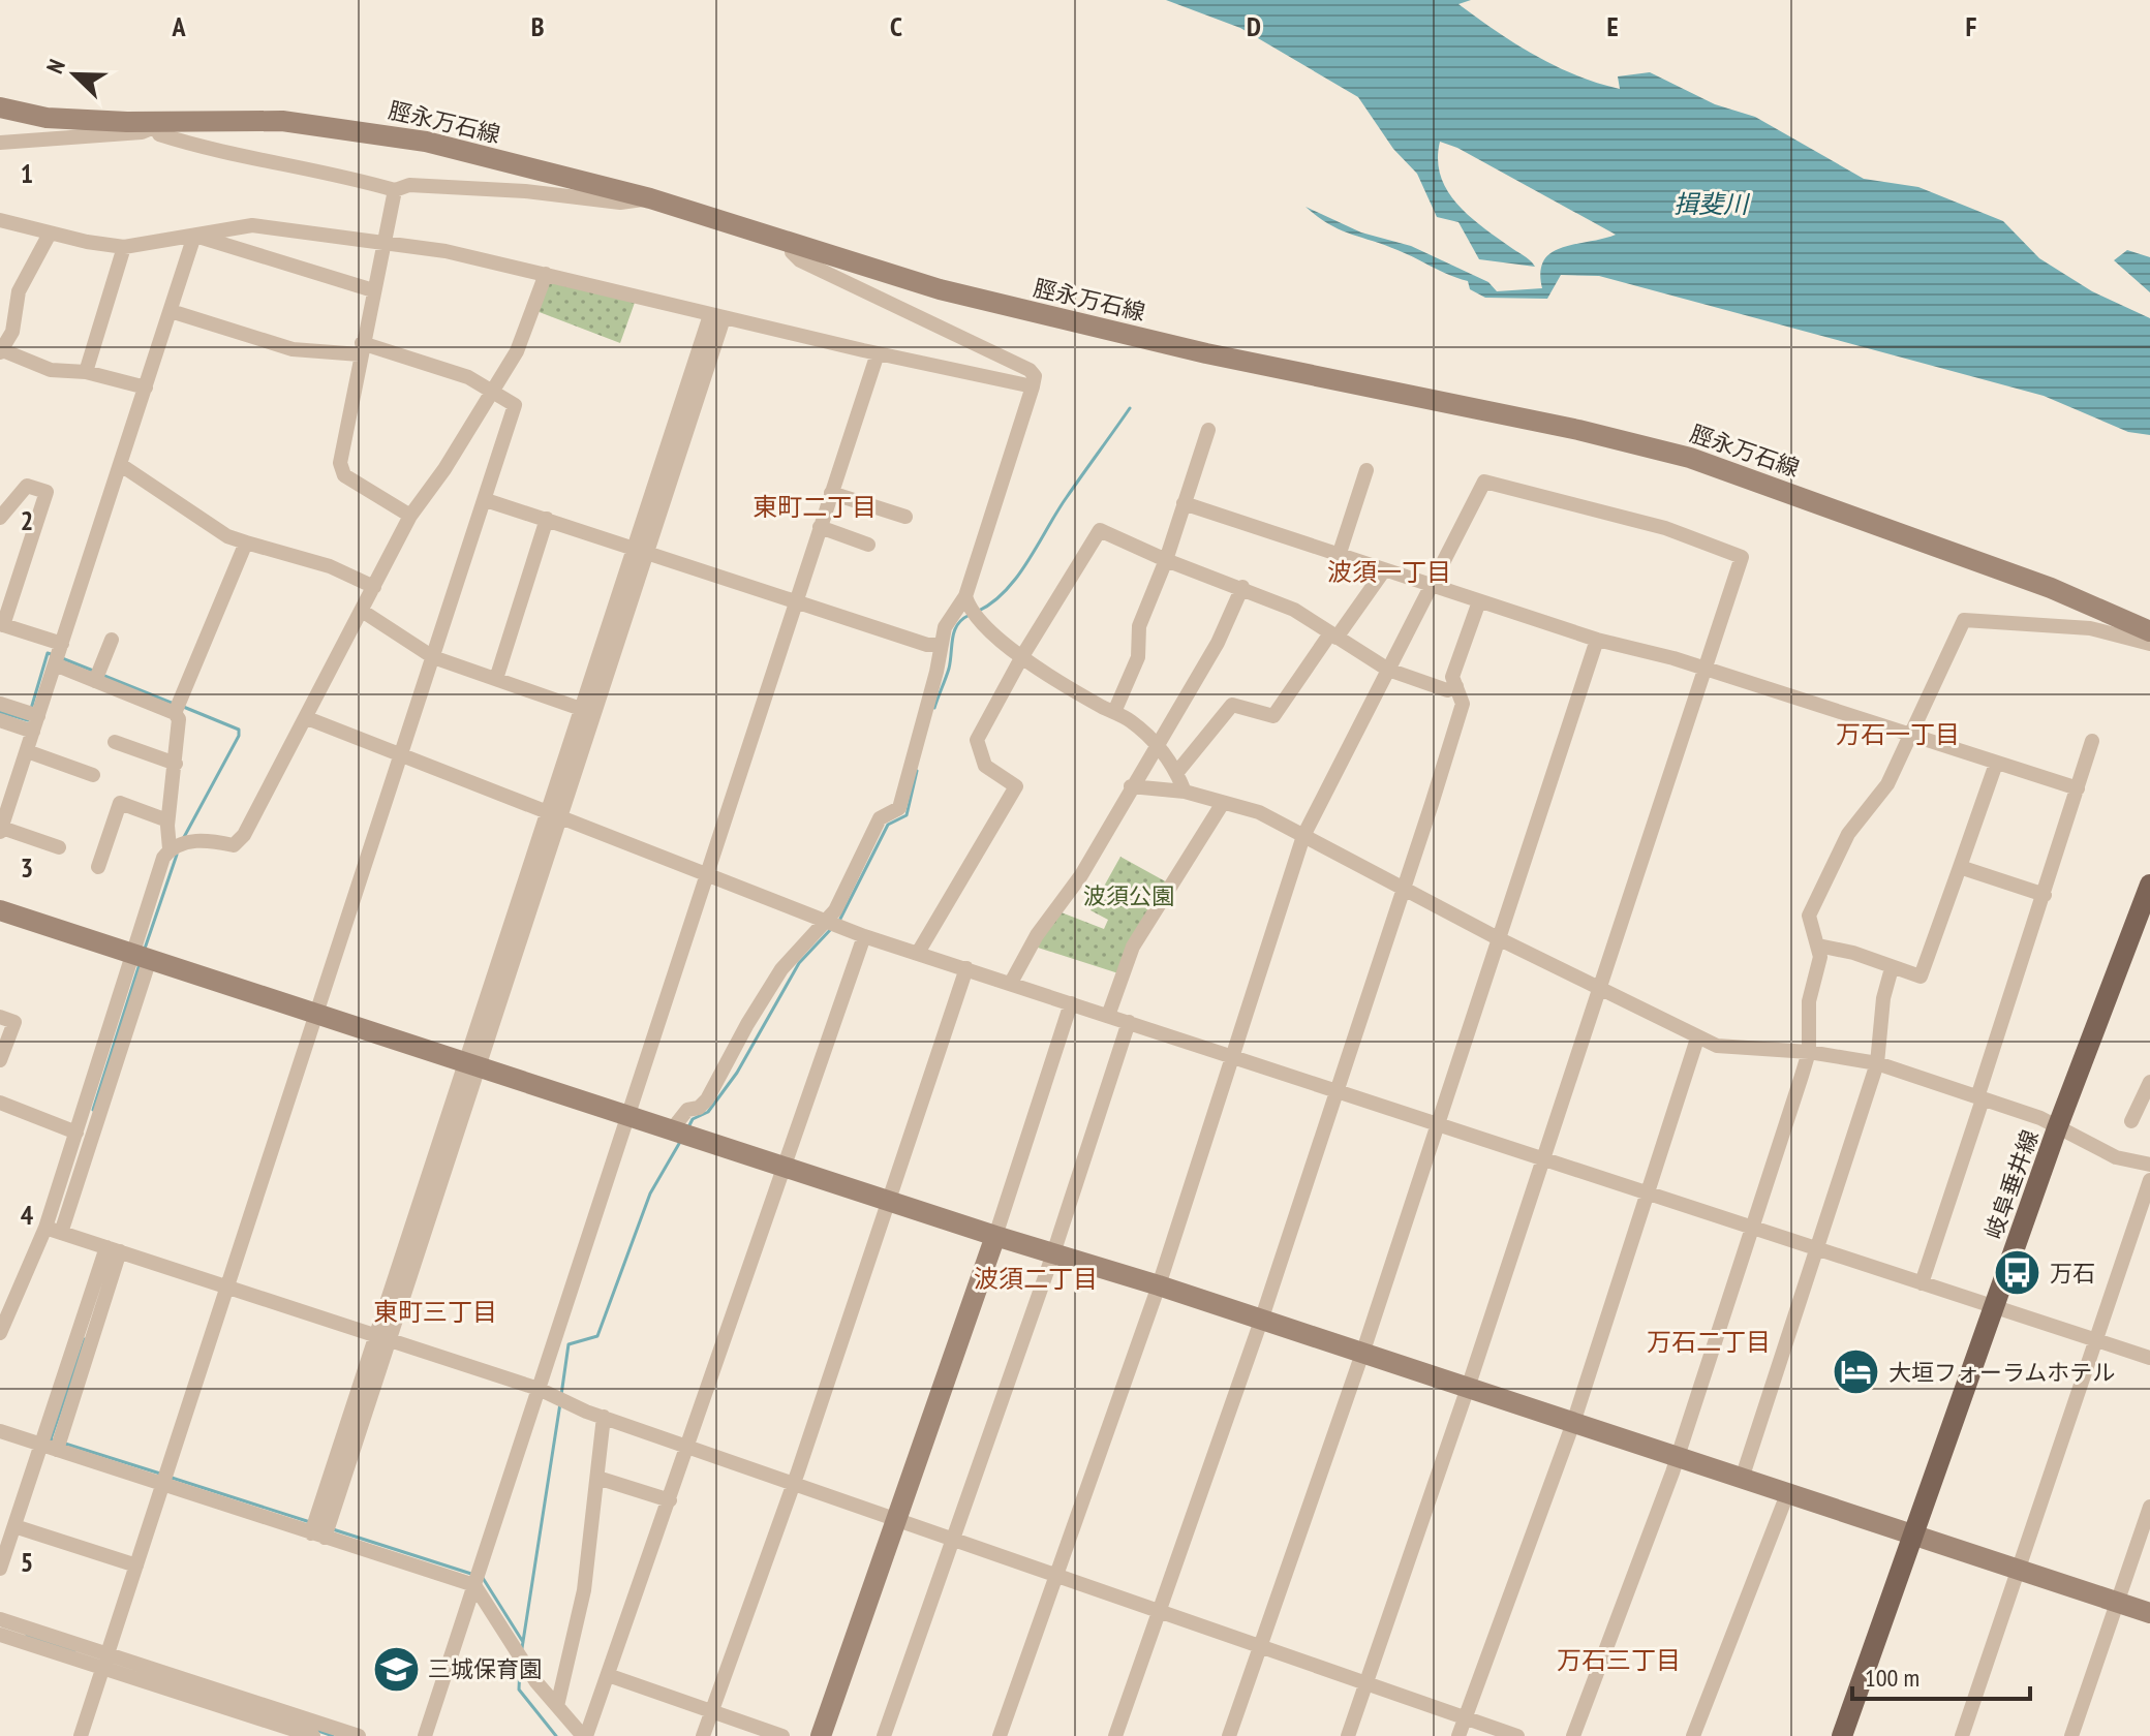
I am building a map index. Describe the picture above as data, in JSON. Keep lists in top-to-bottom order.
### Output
{
  "streets": {
    "main road": ["岐阜垂井線"],
    "street": ["脛永万石線"]
  },
  "districts": [
    "東町二丁目",
    "波須一丁目",
    "万石一丁目",
    "波須二丁目",
    "東町三丁目",
    "万石二丁目",
    "万石三丁目"
  ],
  "water": ["揖斐川"],
  "parks": ["波須公園"],
  "places": {
    "bus stop": ["万石"],
    "hotel": ["大垣フォーラムホテル"],
    "school or university": ["三城保育園"]
  },
  "scale_bar": "100 m",
  "north": "top left",
  "grid": {
    "columns": [
      "A",
      "B",
      "C",
      "D",
      "E",
      "F"
    ],
    "rows": [
      "1",
      "2",
      "3",
      "4",
      "5"
    ]
  }
}
